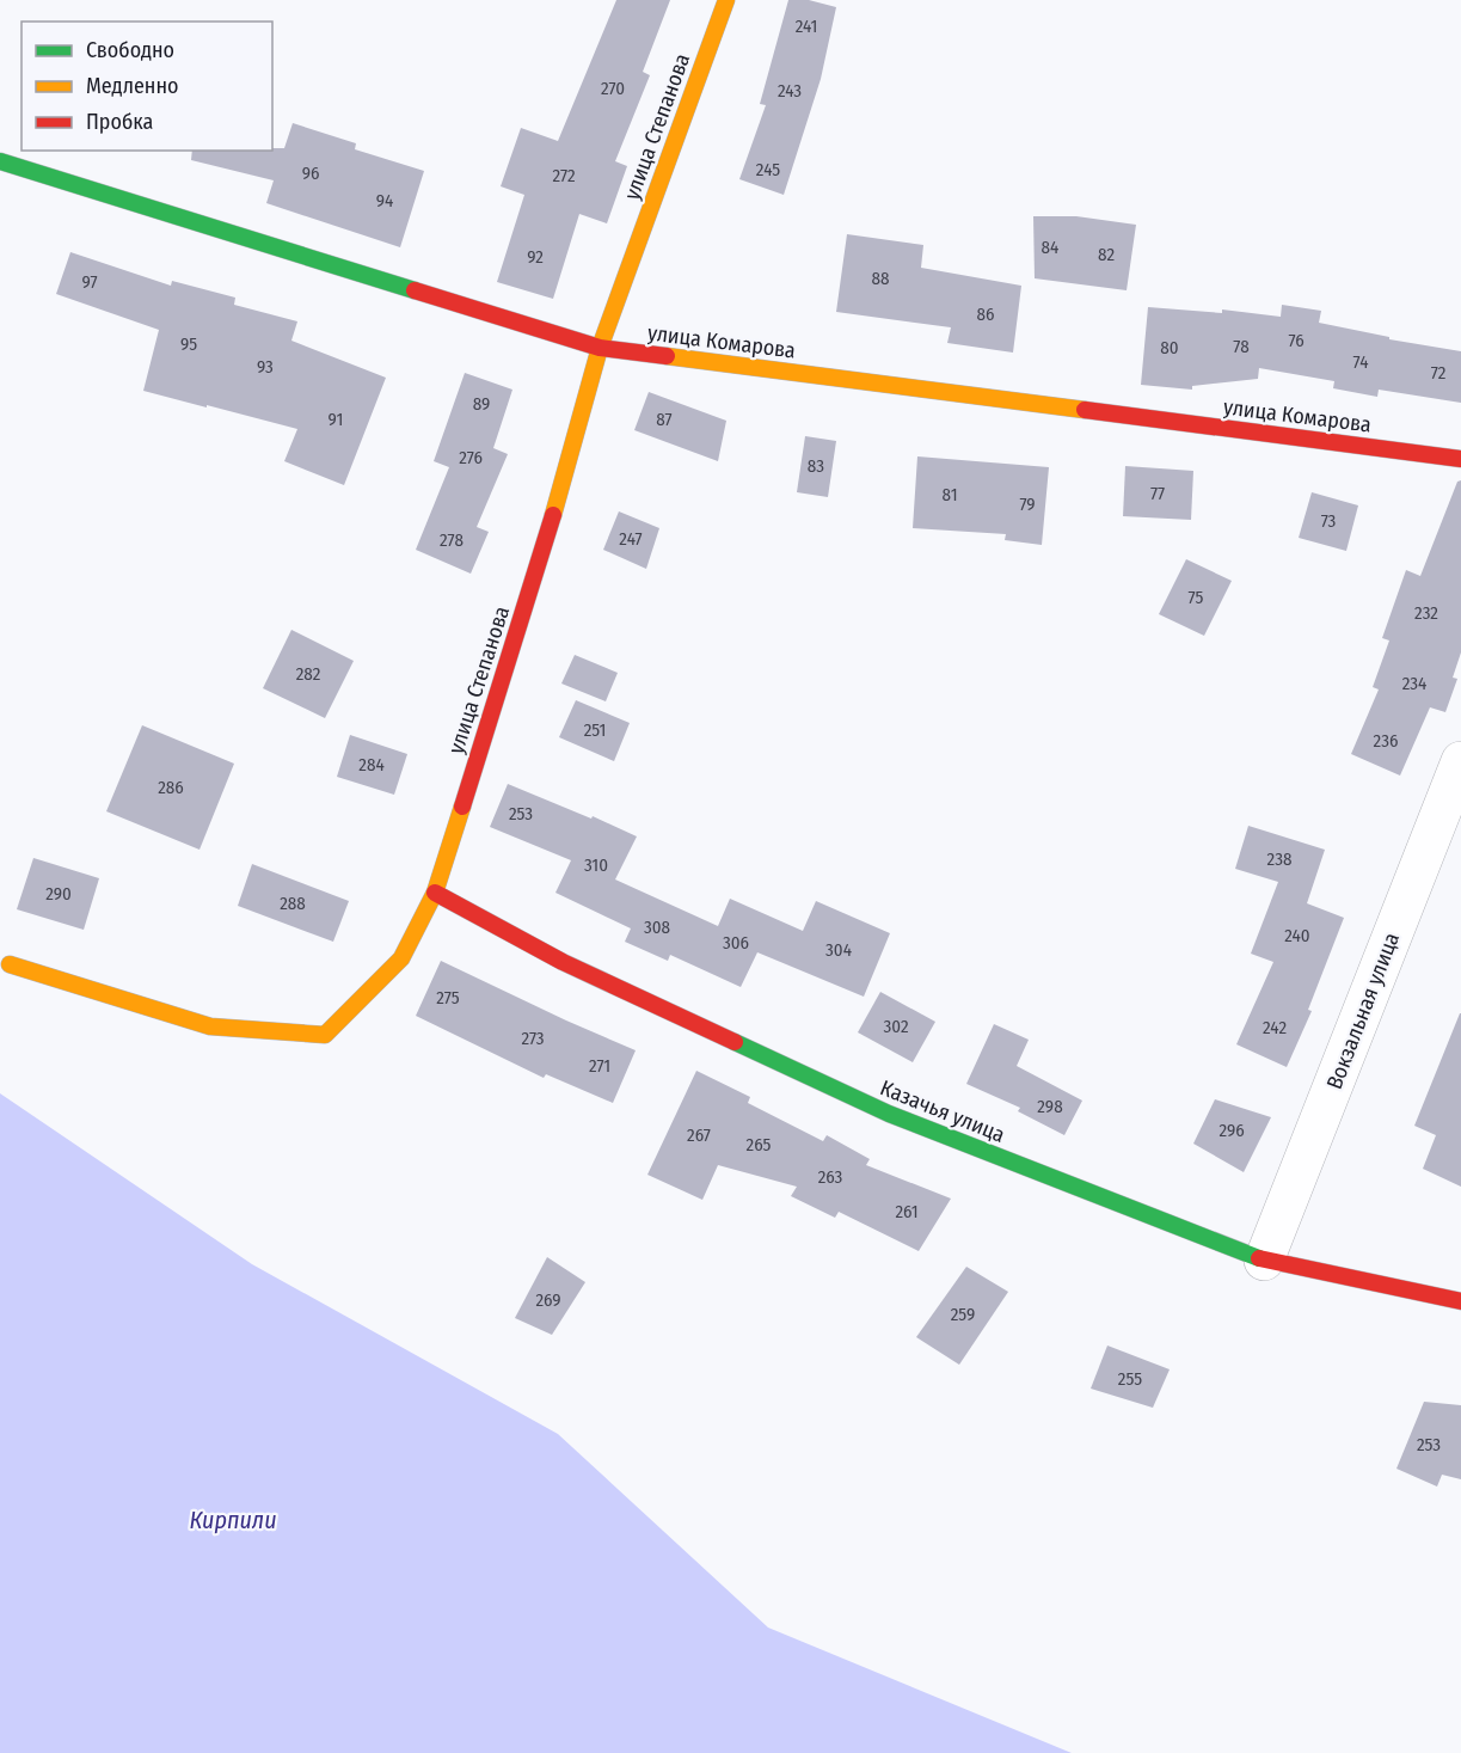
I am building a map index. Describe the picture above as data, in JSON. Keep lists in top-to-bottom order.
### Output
{
  "streets": {
    "street": [
      "улица Степанова",
      "улица Комарова",
      "Вокзальная улица",
      "Казачья улица"
    ]
  },
  "crossings": [
    ["улица Степанова", "улица Комарова"],
    ["улица Степанова", "Казачья улица"],
    ["Вокзальная улица", "Казачья улица"]
  ],
  "water": ["Кирпили"],
  "house_numbers": [
    "241",
    "270",
    "243",
    "245",
    "96",
    "272",
    "94",
    "84",
    "82",
    "92",
    "88",
    "97",
    "86",
    "76",
    "95",
    "78",
    "80",
    "74",
    "93",
    "72",
    "89",
    "91",
    "87",
    "276",
    "83",
    "77",
    "81",
    "79",
    "73",
    "247",
    "278",
    "75",
    "232",
    "282",
    "234",
    "251",
    "236",
    "284",
    "286",
    "253",
    "238",
    "310",
    "290",
    "288",
    "308",
    "240",
    "306",
    "304",
    "275",
    "302",
    "242",
    "273",
    "271",
    "298",
    "296",
    "267",
    "265",
    "263",
    "261",
    "269",
    "259",
    "255",
    "253"
  ],
  "legend": ["Свободно", "Медленно", "Пробка"]
}
